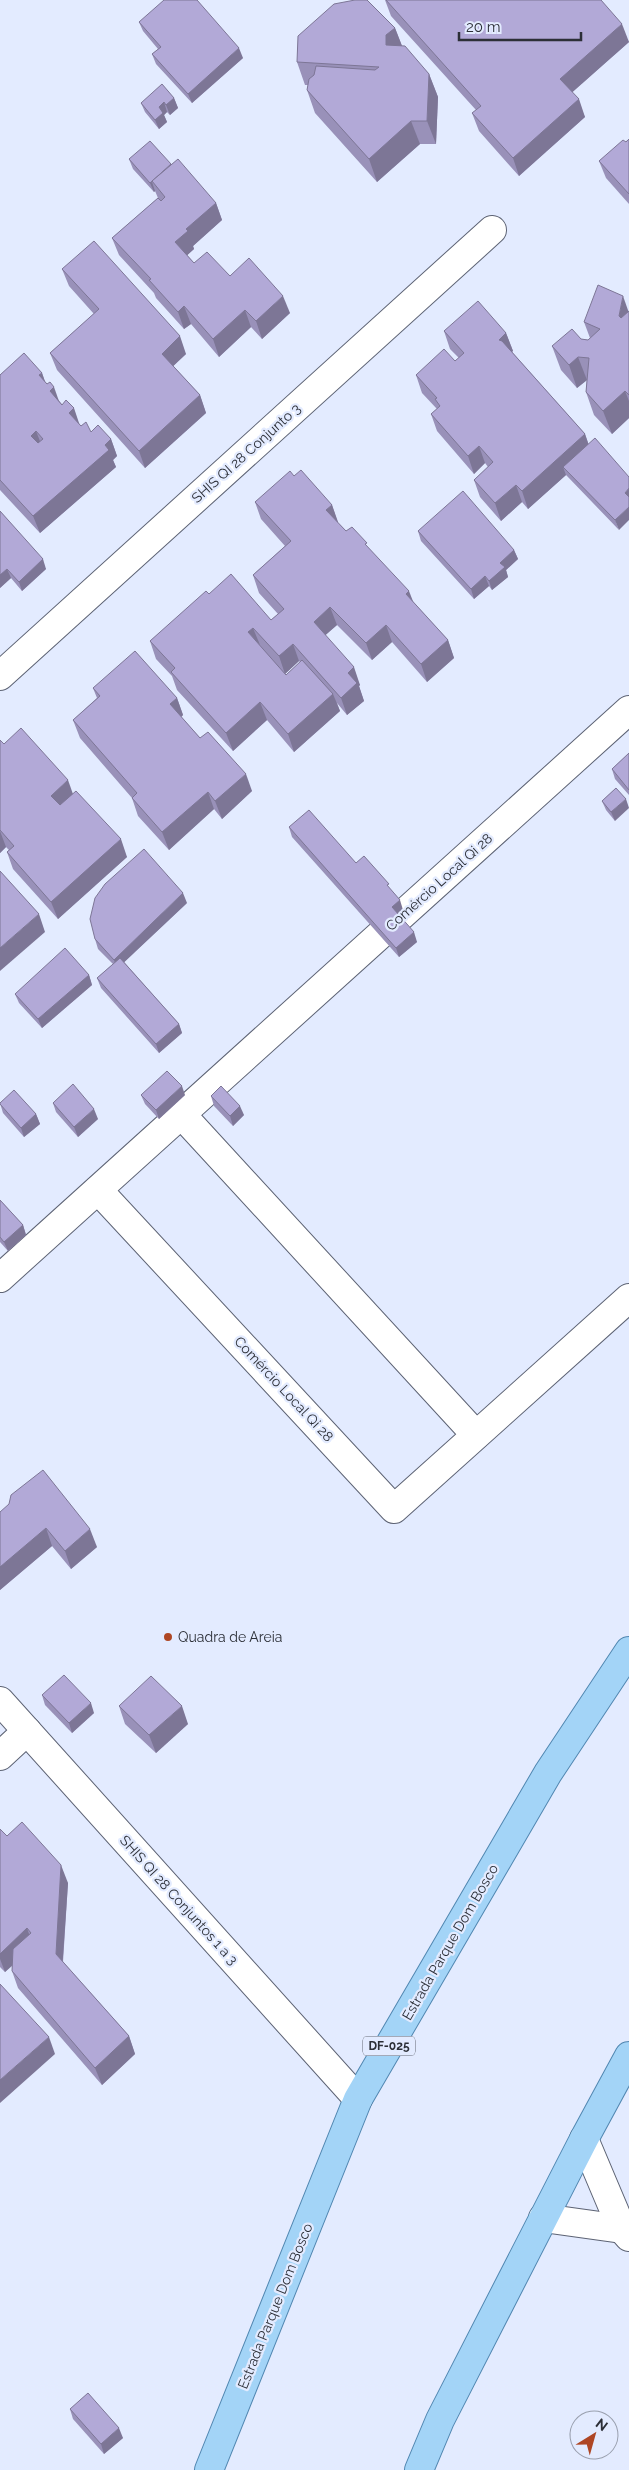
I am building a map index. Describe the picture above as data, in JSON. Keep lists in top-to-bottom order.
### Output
{
  "streets": {
    "main road": ["Estrada Parque Dom Bosco", "DF-025"],
    "street": ["SHIS QI 28 Conjunto 3", "Comércio Local Qi 28", "SHIS QI 28 Conjuntos 1 a 3"]
  },
  "crossings": [
    ["SHIS QI 28 Conjuntos 1 a 3", "Estrada Parque Dom Bosco"]
  ],
  "places": ["Quadra de Areia"],
  "scale_bar": "20 m",
  "north": "top right"
}
